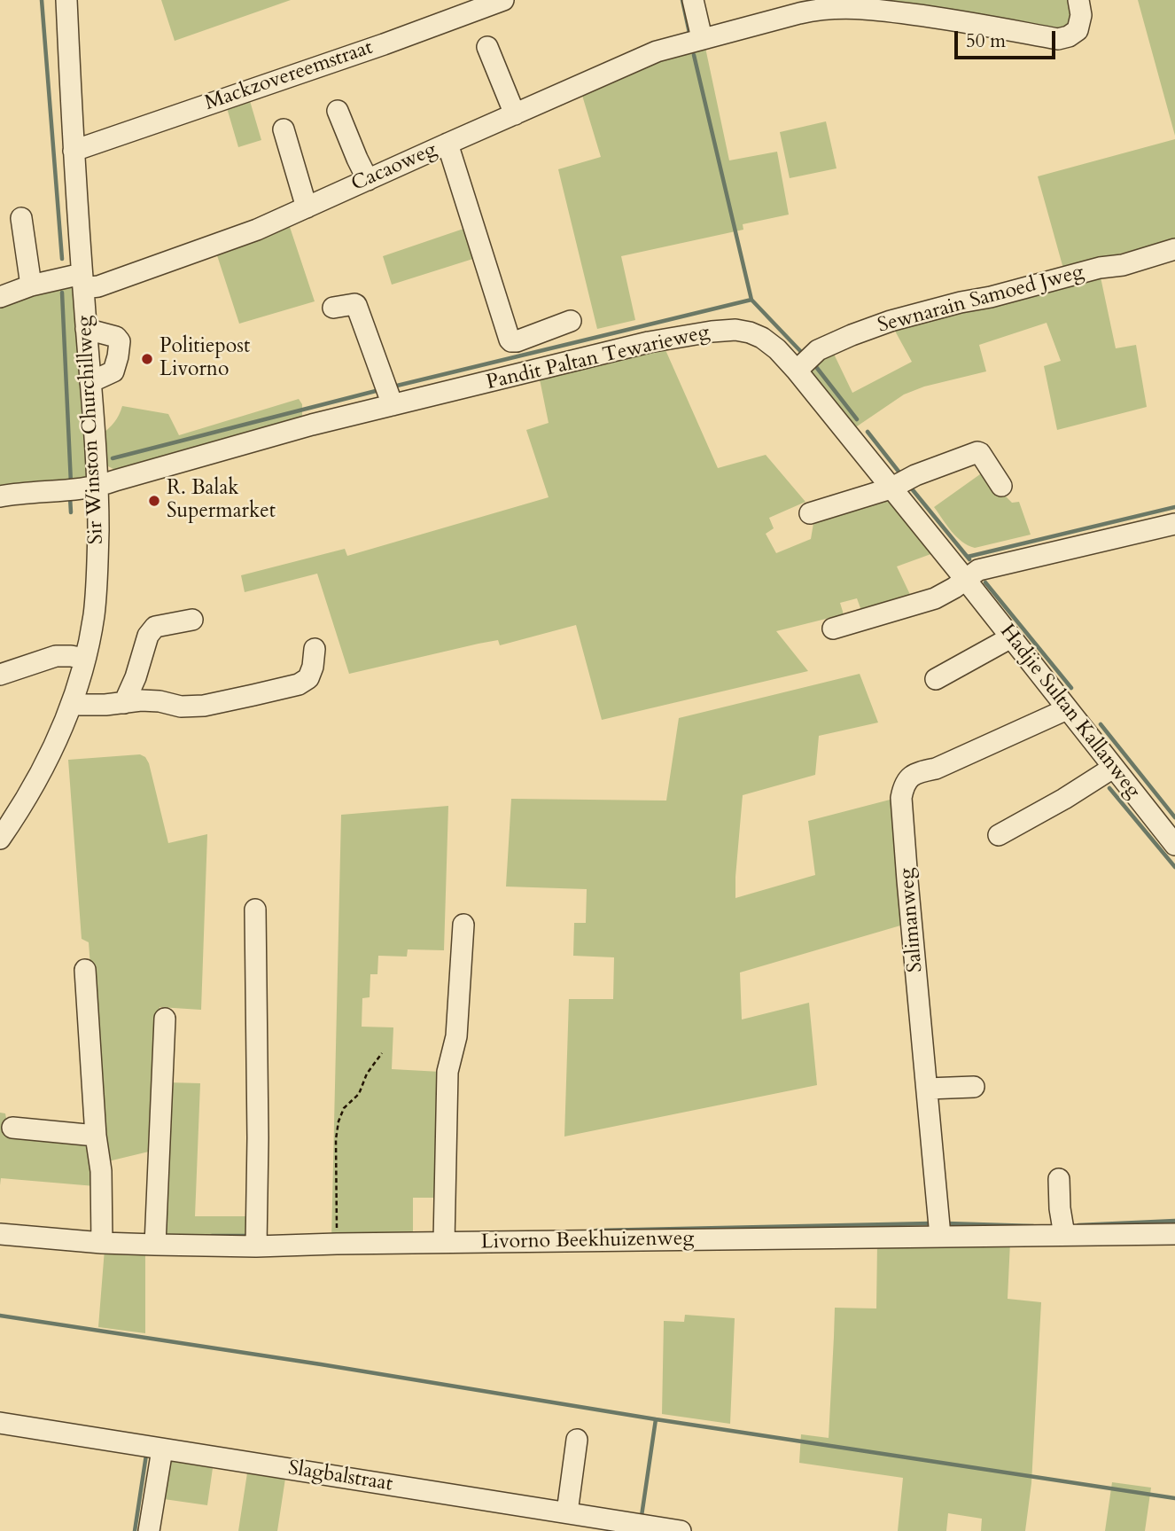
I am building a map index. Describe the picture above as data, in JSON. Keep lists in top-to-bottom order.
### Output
{
  "streets": {
    "street": [
      "Mackzovereemstraat",
      "Cacaoweg",
      "Sewnarain Samoed Jweg",
      "Pandit Paltan Tewarieweg",
      "Sir Winston Churchillweg",
      "Hadjie Sultan Kallanweg",
      "Salimanweg",
      "Livorno Beekhuizenweg",
      "Slagbalstraat"
    ]
  },
  "crossings": [
    ["Mackzovereemstraat", "Sir Winston Churchillweg"],
    ["Cacaoweg", "Sir Winston Churchillweg"],
    ["Sewnarain Samoed Jweg", "Pandit Paltan Tewarieweg"],
    ["Pandit Paltan Tewarieweg", "Sir Winston Churchillweg"],
    ["Pandit Paltan Tewarieweg", "Hadjie Sultan Kallanweg"],
    ["Hadjie Sultan Kallanweg", "Salimanweg"],
    ["Salimanweg", "Livorno Beekhuizenweg"]
  ],
  "places": ["Politiepost Livorno", "R. Balak Supermarket"],
  "scale_bar": "50 m"
}
